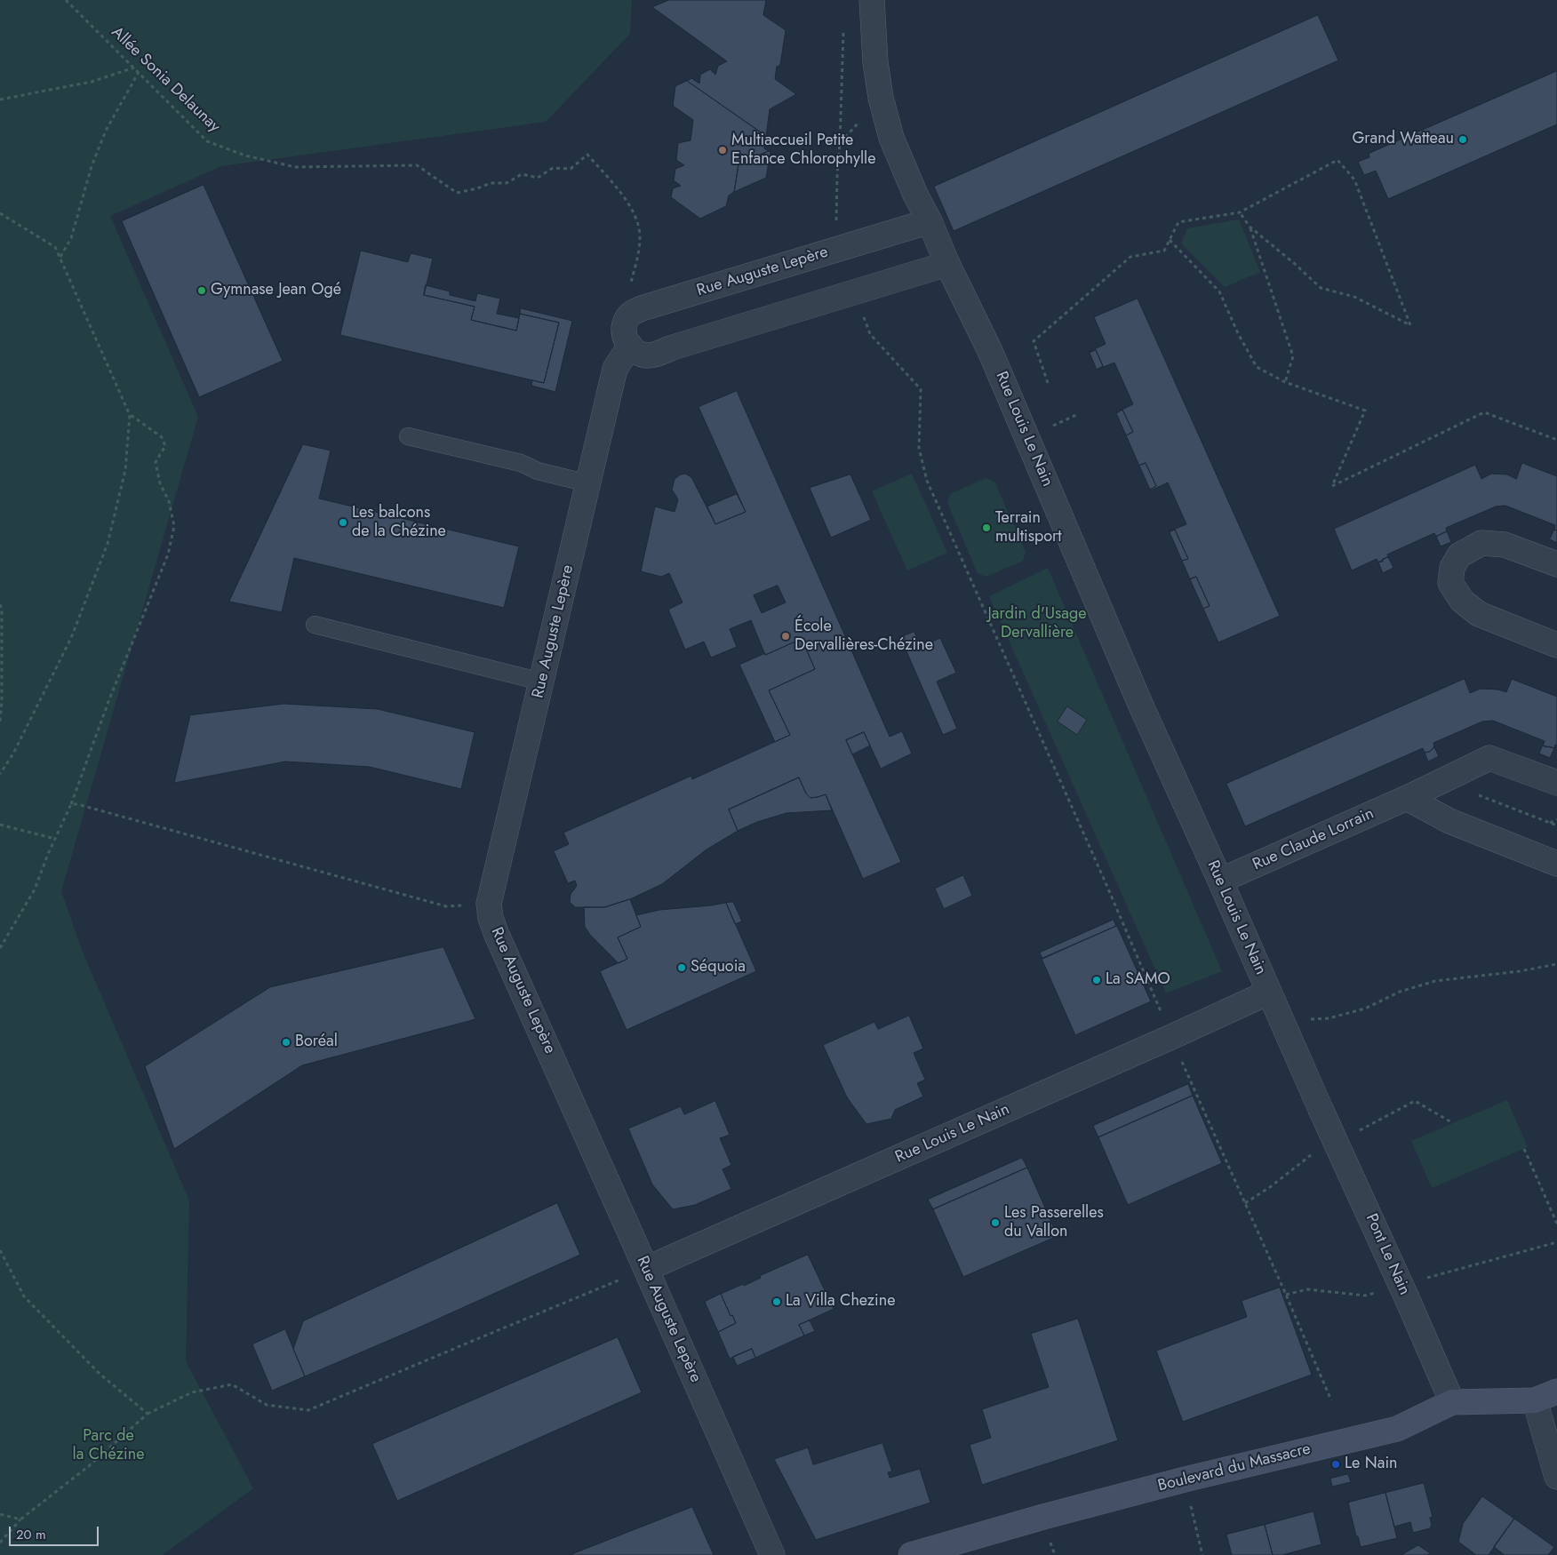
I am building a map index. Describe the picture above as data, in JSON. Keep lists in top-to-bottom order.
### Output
{
  "streets": {
    "main road": ["Boulevard du Massacre"],
    "street": [
      "Rue Auguste Lepère",
      "Rue Louis Le Nain",
      "Rue Claude Lorrain",
      "Pont Le Nain"
    ],
    "path": ["Allée Sonia Delaunay"]
  },
  "crossings": [
    ["Allée Sonia Delaunay", "Rue Auguste Lepère"],
    ["Rue Auguste Lepère", "Rue Louis Le Nain"],
    ["Rue Louis Le Nain", "Rue Claude Lorrain"],
    ["Rue Louis Le Nain", "Pont Le Nain"],
    ["Pont Le Nain", "Boulevard du Massacre"]
  ],
  "parks": ["Jardin d'Usage Dervallière", "Parc de la Chézine"],
  "places": [
    "Grand Watteau",
    "Multiaccueil Petite Enfance Chlorophylle",
    "Gymnase Jean Ogé",
    "Les balcons de la Chézine",
    "Terrain multisport",
    "École Dervallières-Chézine",
    "Séquoia",
    "La SAMO",
    "Boréal",
    "Les Passerelles du Vallon",
    "La Villa Chezine",
    "Le Nain"
  ],
  "scale_bar": "20 m"
}
